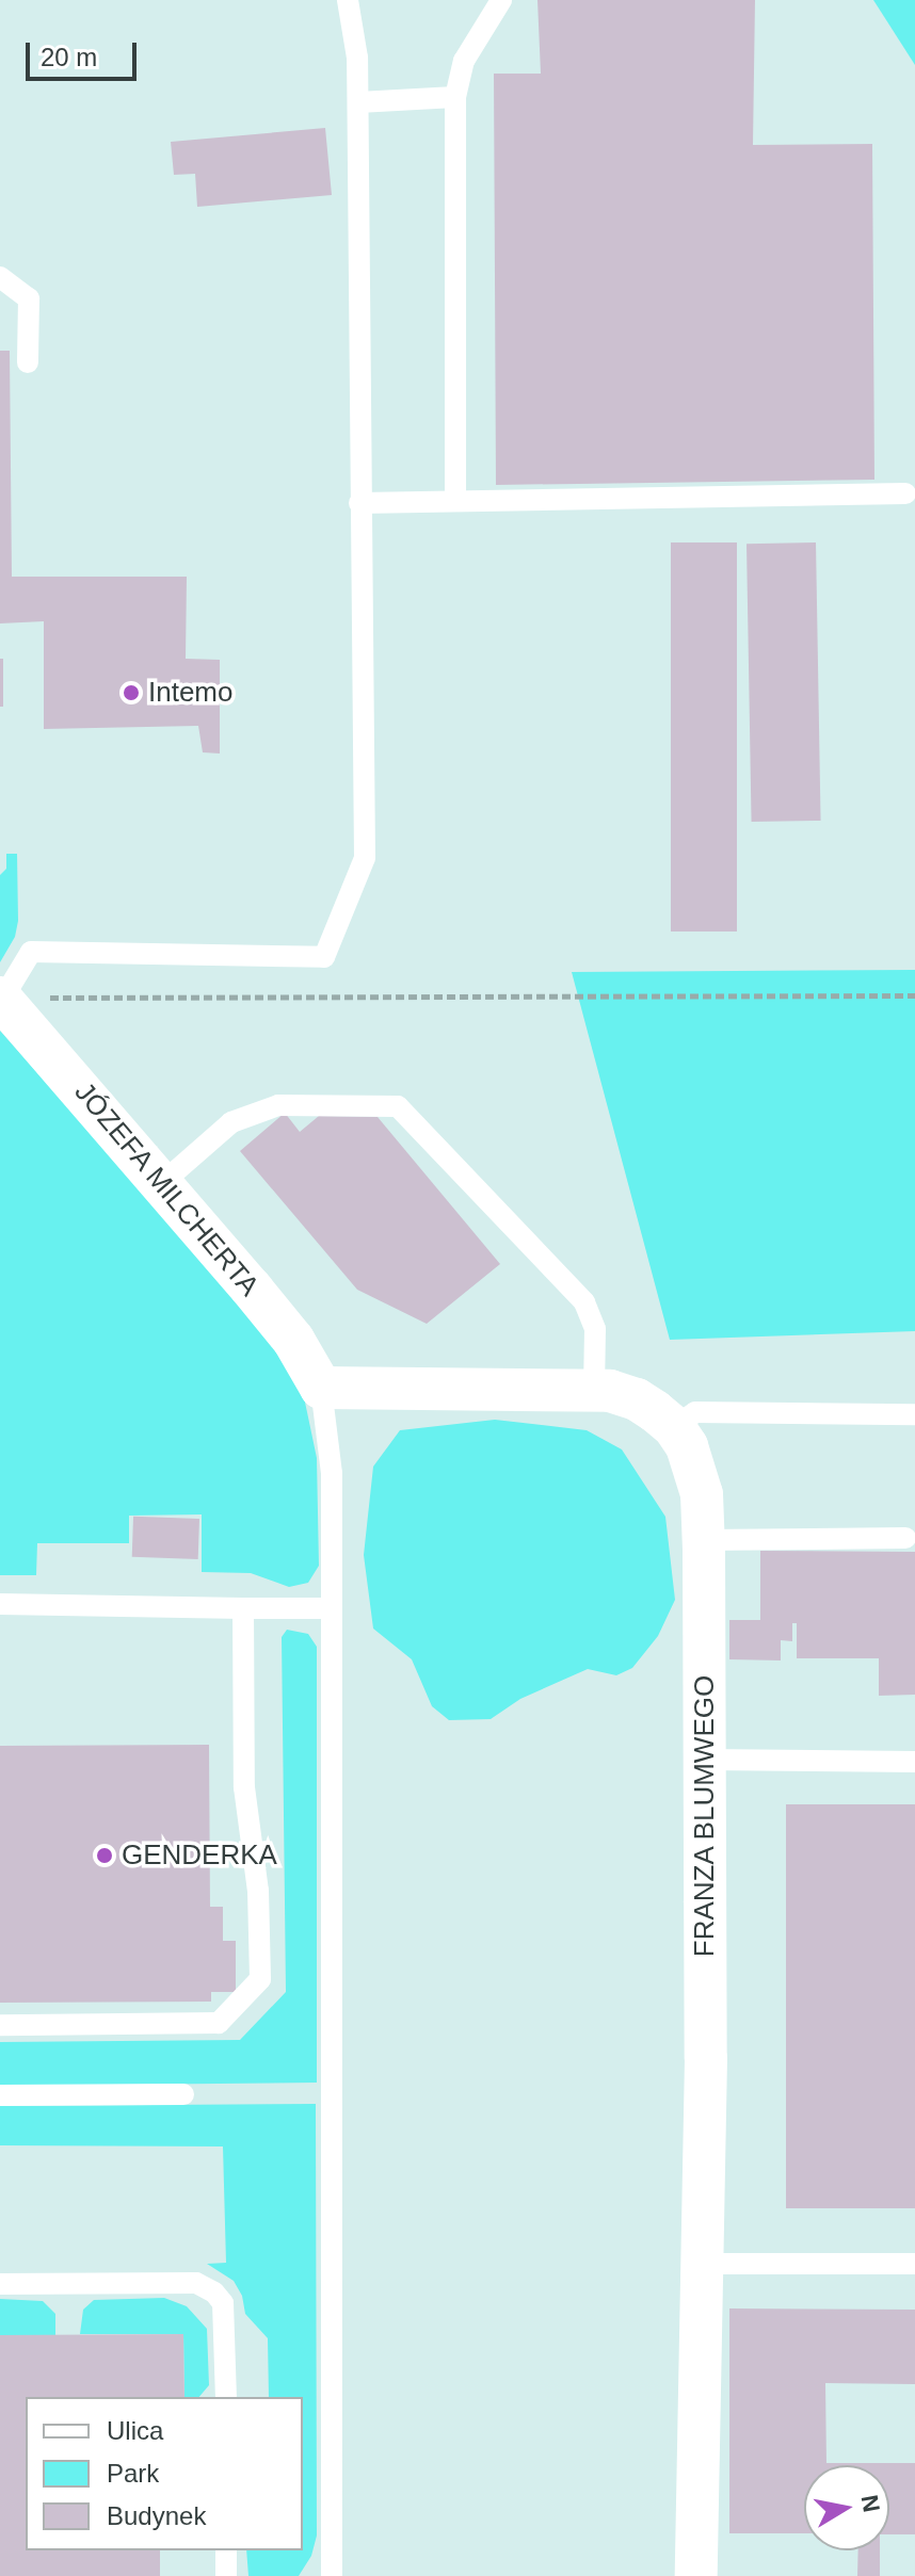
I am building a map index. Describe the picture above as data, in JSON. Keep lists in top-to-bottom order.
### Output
{
  "streets": {
    "street": ["JÓZEFA MILCHERTA", "FRANZA BLUMWEGO"]
  },
  "crossings": [
    ["JÓZEFA MILCHERTA", "FRANZA BLUMWEGO"]
  ],
  "places": ["Intemo", "GENDERKA"],
  "legend": ["Ulica", "Park", "Budynek"],
  "scale_bar": "20 m",
  "north": "right"
}
